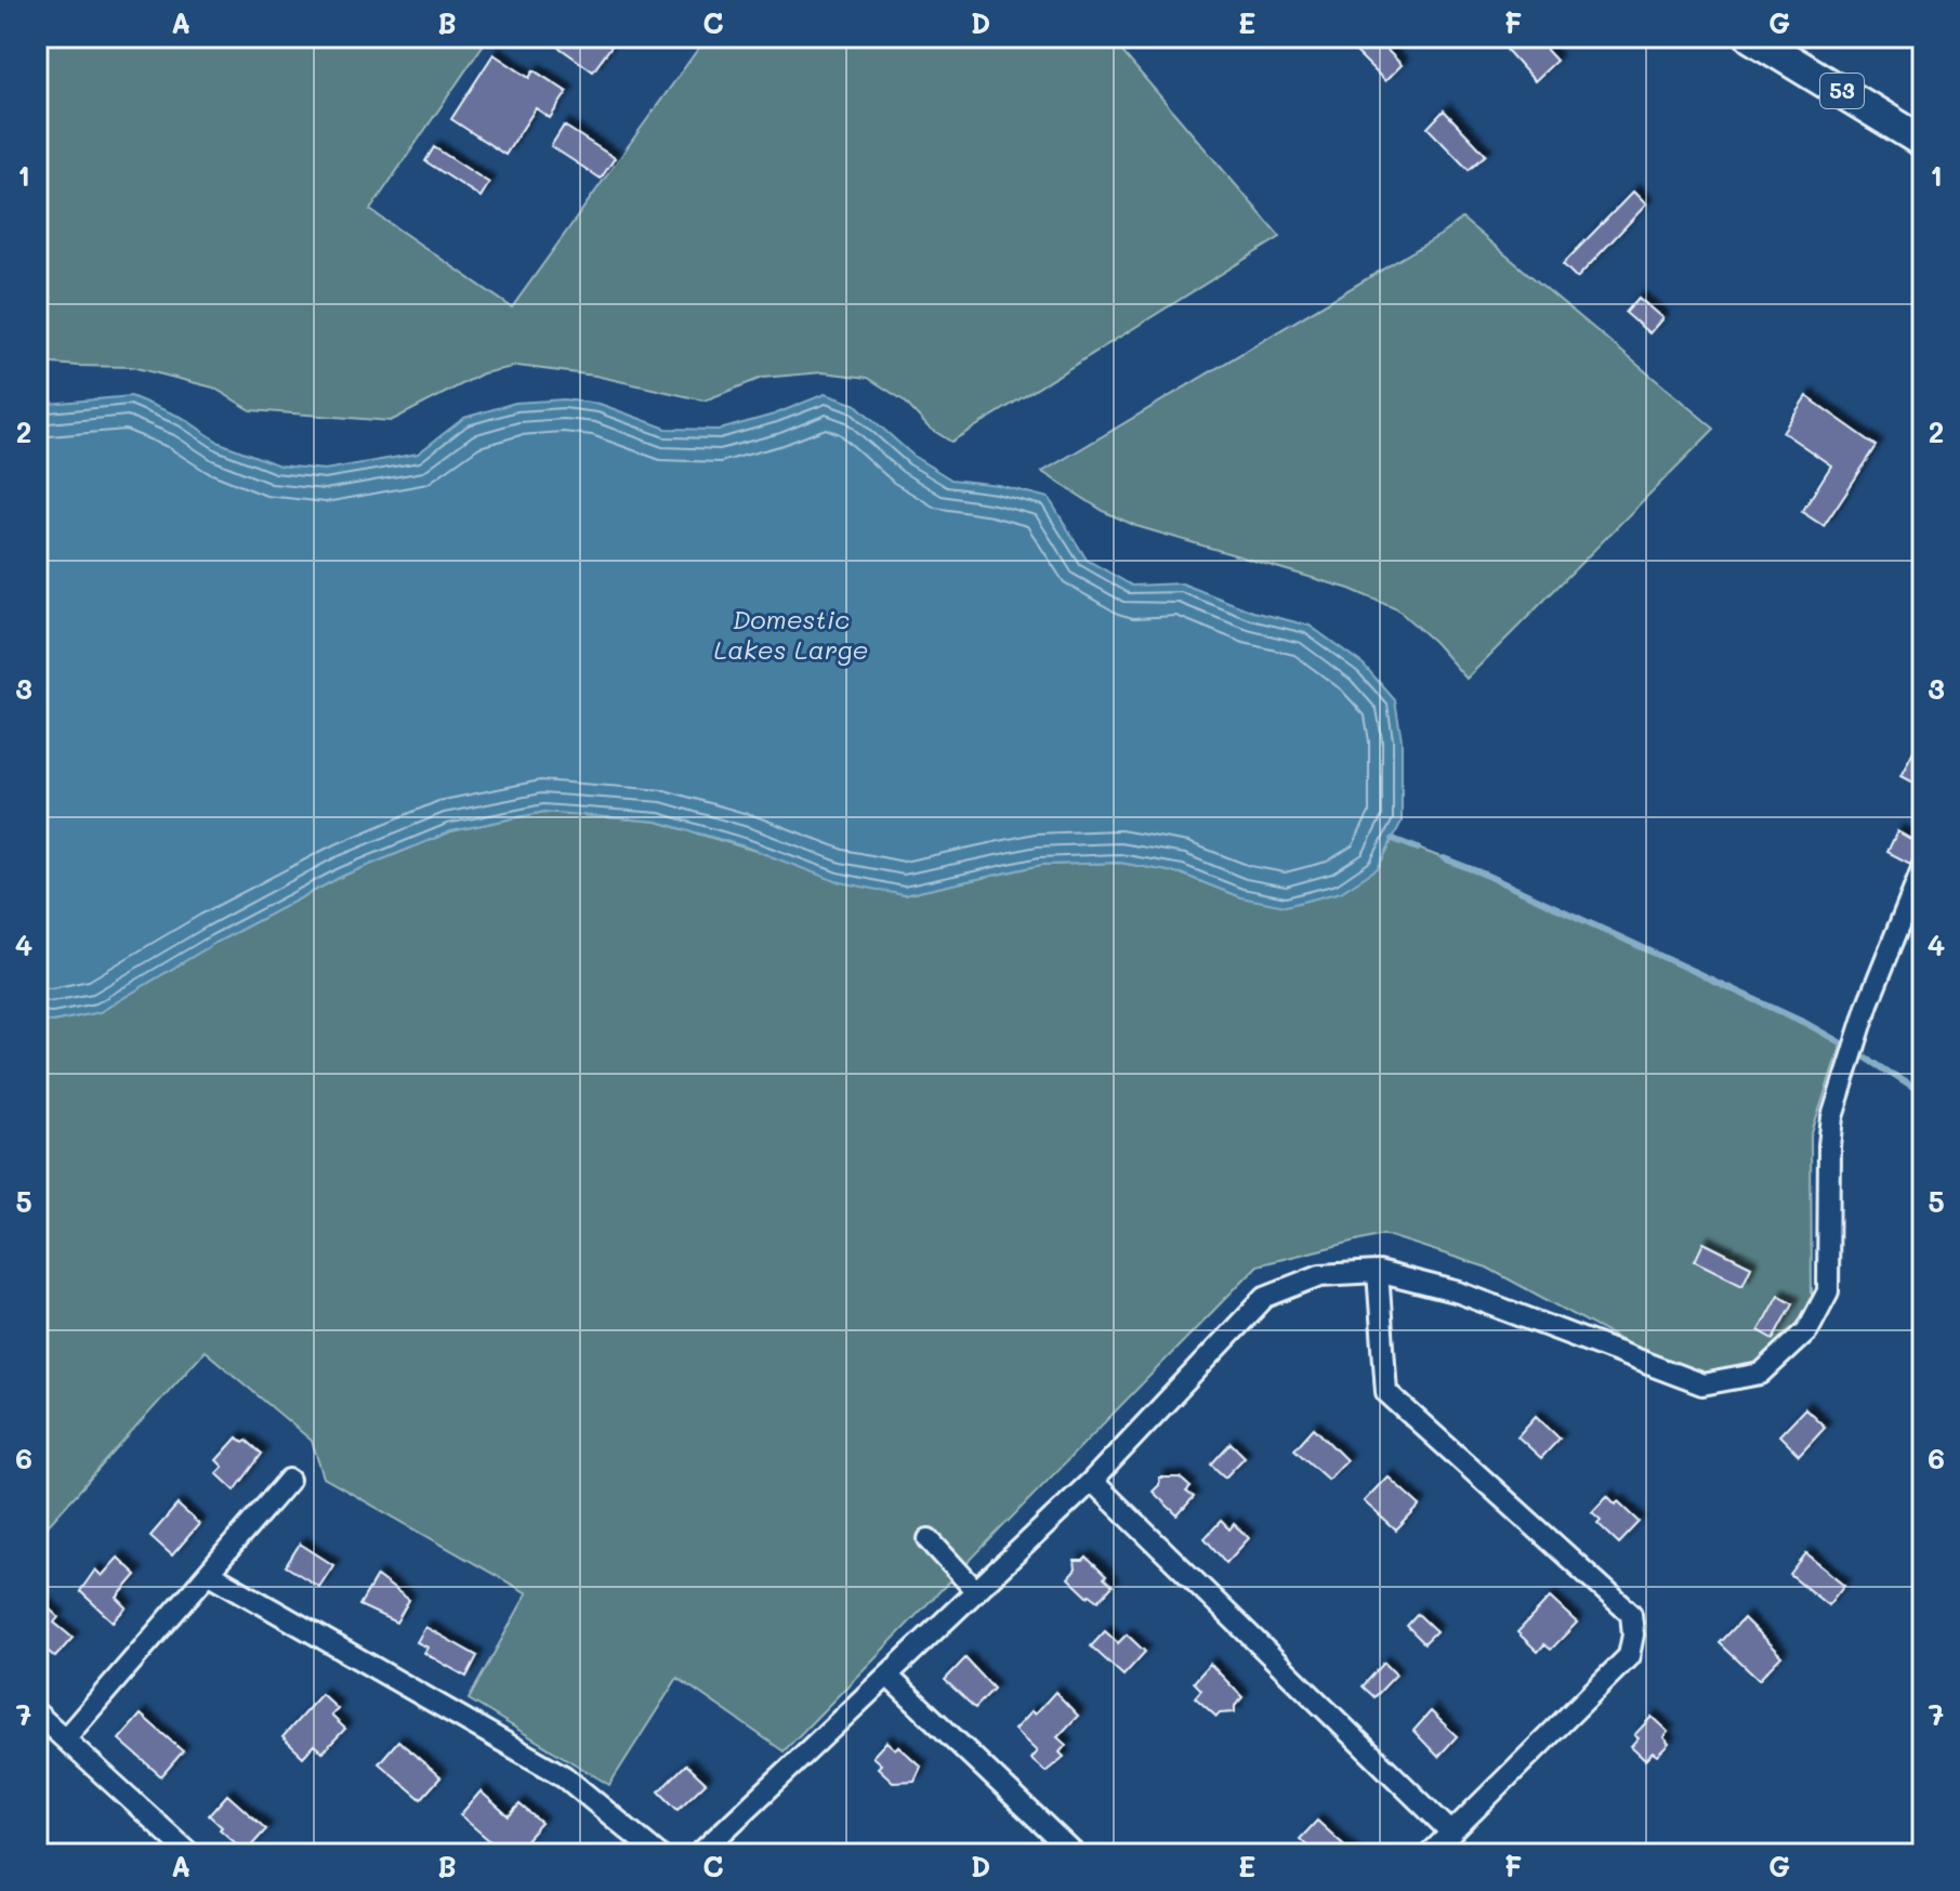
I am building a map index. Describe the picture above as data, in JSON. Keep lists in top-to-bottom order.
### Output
{
  "streets": {
    "main road": ["53"]
  },
  "water": ["Domestic Lakes Large"],
  "grid": {
    "columns": [
      "A",
      "B",
      "C",
      "D",
      "E",
      "F",
      "G"
    ],
    "rows": [
      "1",
      "2",
      "3",
      "4",
      "5",
      "6",
      "7"
    ]
  }
}
